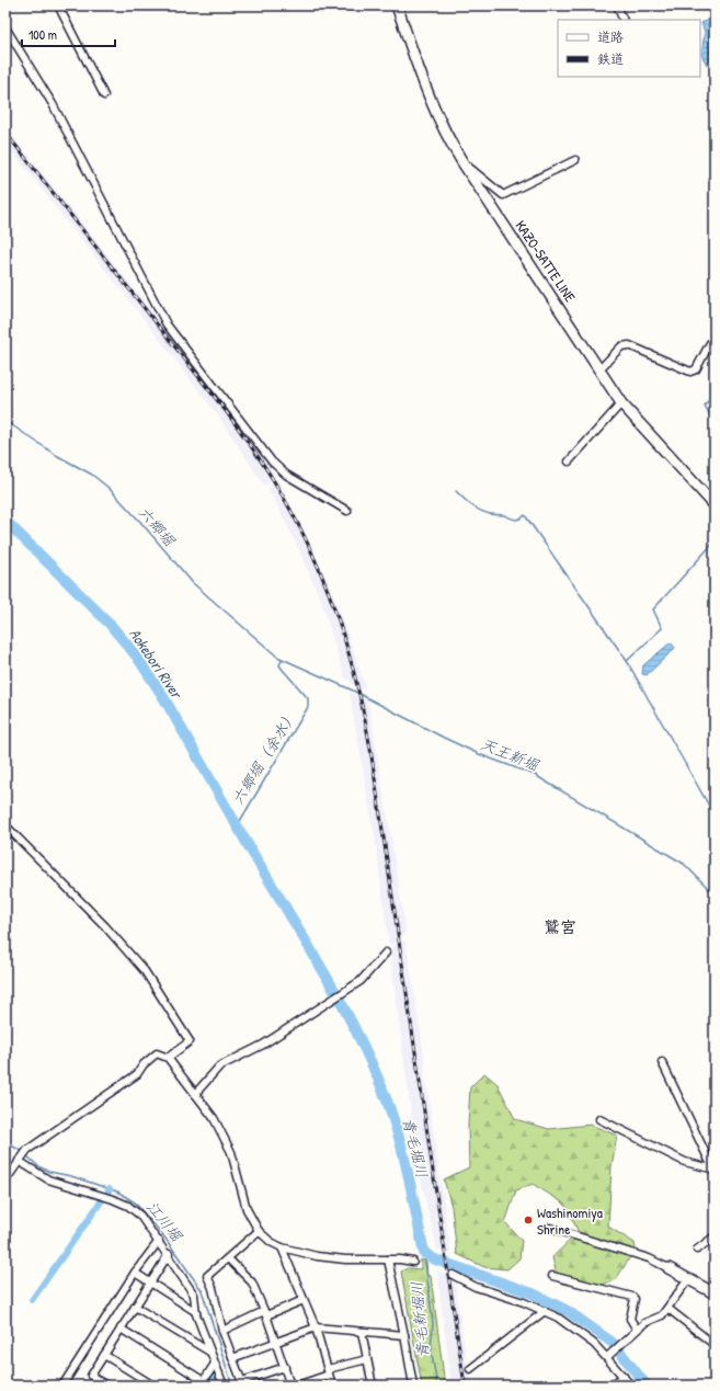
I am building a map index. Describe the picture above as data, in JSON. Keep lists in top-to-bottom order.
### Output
{
  "streets": {
    "main road": ["KAZO-SATTE LINE"]
  },
  "districts": ["鷲宮"],
  "water": [
    "六郷堀",
    "Aokebori River",
    "天王新堀",
    "六郷堀（余水）",
    "青毛堀川",
    "江川堀",
    "青毛新堀川"
  ],
  "places": ["Washinomiya Shrine"],
  "legend": ["道路", "鉄道"],
  "scale_bar": "100 m"
}
